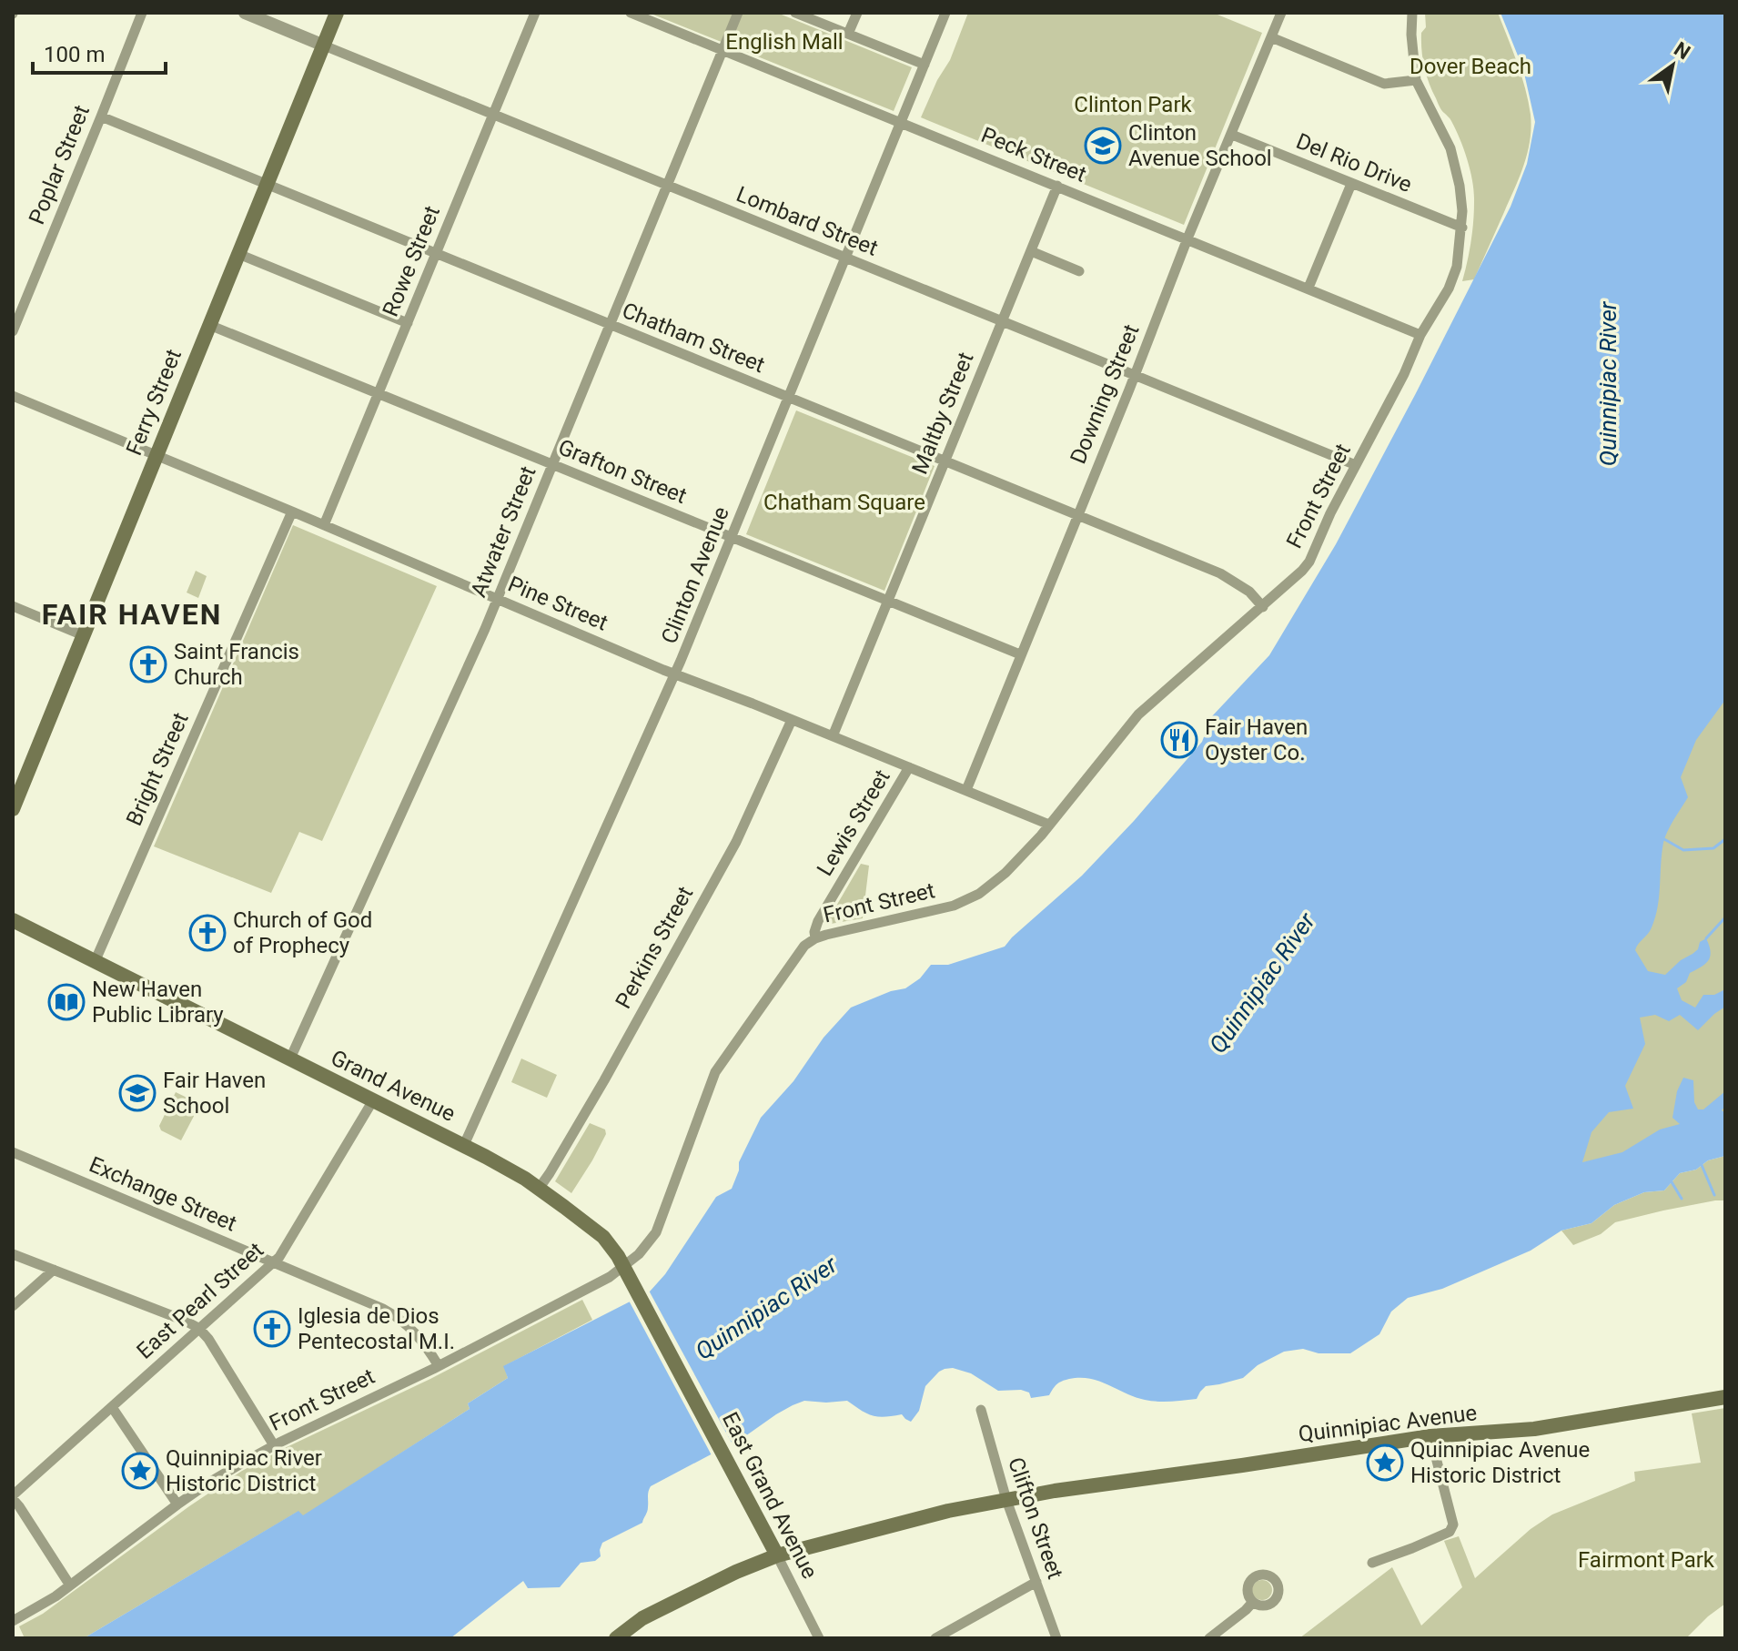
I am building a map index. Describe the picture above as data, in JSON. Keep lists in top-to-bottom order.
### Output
{
  "streets": {
    "main road": [
      "Ferry Street",
      "Grand Avenue",
      "Quinnipiac Avenue",
      "East Grand Avenue"
    ],
    "street": [
      "Peck Street",
      "Del Rio Drive",
      "Poplar Street",
      "Lombard Street",
      "Rowe Street",
      "Chatham Street",
      "Downing Street",
      "Maltby Street",
      "Grafton Street",
      "Front Street",
      "Atwater Street",
      "Clinton Avenue",
      "Pine Street",
      "Bright Street",
      "Lewis Street",
      "Perkins Street",
      "Exchange Street",
      "East Pearl Street",
      "Clifton Street"
    ]
  },
  "crossings": [
    ["Peck Street", "Downing Street"],
    ["Peck Street", "Maltby Street"],
    ["Peck Street", "Front Street"],
    ["Peck Street", "Atwater Street"],
    ["Peck Street", "Clinton Avenue"],
    ["Del Rio Drive", "Downing Street"],
    ["Del Rio Drive", "Front Street"],
    ["Poplar Street", "Chatham Street"],
    ["Lombard Street", "Rowe Street"],
    ["Lombard Street", "Downing Street"],
    ["Lombard Street", "Ferry Street"],
    ["Lombard Street", "Maltby Street"],
    ["Lombard Street", "Front Street"],
    ["Lombard Street", "Atwater Street"],
    ["Lombard Street", "Clinton Avenue"],
    ["Rowe Street", "Chatham Street"],
    ["Rowe Street", "Grafton Street"],
    ["Rowe Street", "Pine Street"],
    ["Chatham Street", "Downing Street"],
    ["Chatham Street", "Ferry Street"],
    ["Chatham Street", "Maltby Street"],
    ["Chatham Street", "Front Street"],
    ["Chatham Street", "Atwater Street"],
    ["Chatham Street", "Clinton Avenue"],
    ["Downing Street", "Grafton Street"],
    ["Downing Street", "Pine Street"],
    ["Ferry Street", "Grafton Street"],
    ["Ferry Street", "Pine Street"],
    ["Maltby Street", "Grafton Street"],
    ["Maltby Street", "Pine Street"],
    ["Grafton Street", "Atwater Street"],
    ["Grafton Street", "Clinton Avenue"],
    ["Front Street", "Pine Street"],
    ["Front Street", "Lewis Street"],
    ["Front Street", "Grand Avenue"],
    ["Front Street", "Exchange Street"],
    ["Atwater Street", "Pine Street"],
    ["Atwater Street", "Grand Avenue"],
    ["Clinton Avenue", "Pine Street"],
    ["Clinton Avenue", "Grand Avenue"],
    ["Pine Street", "Bright Street"],
    ["Pine Street", "Lewis Street"],
    ["Pine Street", "Perkins Street"],
    ["Bright Street", "Grand Avenue"],
    ["Perkins Street", "Grand Avenue"],
    ["Grand Avenue", "East Pearl Street"],
    ["Grand Avenue", "East Grand Avenue"],
    ["Exchange Street", "East Pearl Street"],
    ["Quinnipiac Avenue", "East Grand Avenue"],
    ["Quinnipiac Avenue", "Clifton Street"]
  ],
  "districts": ["FAIR HAVEN"],
  "water": ["Quinnipiac River"],
  "parks": [
    "English Mall",
    "Dover Beach",
    "Clinton Park",
    "Chatham Square",
    "Fairmont Park"
  ],
  "places": {
    "school or university": ["Clinton Avenue School", "Fair Haven School"],
    "church": ["Saint Francis Church", "Church of God of Prophecy", "Iglesia de Dios Pentecostal M.I."],
    "restaurant": ["Fair Haven Oyster Co."],
    "library": ["New Haven Public Library"],
    "place": ["Quinnipiac Avenue Historic District", "Quinnipiac River Historic District"]
  },
  "scale_bar": "100 m",
  "north": "top right"
}
